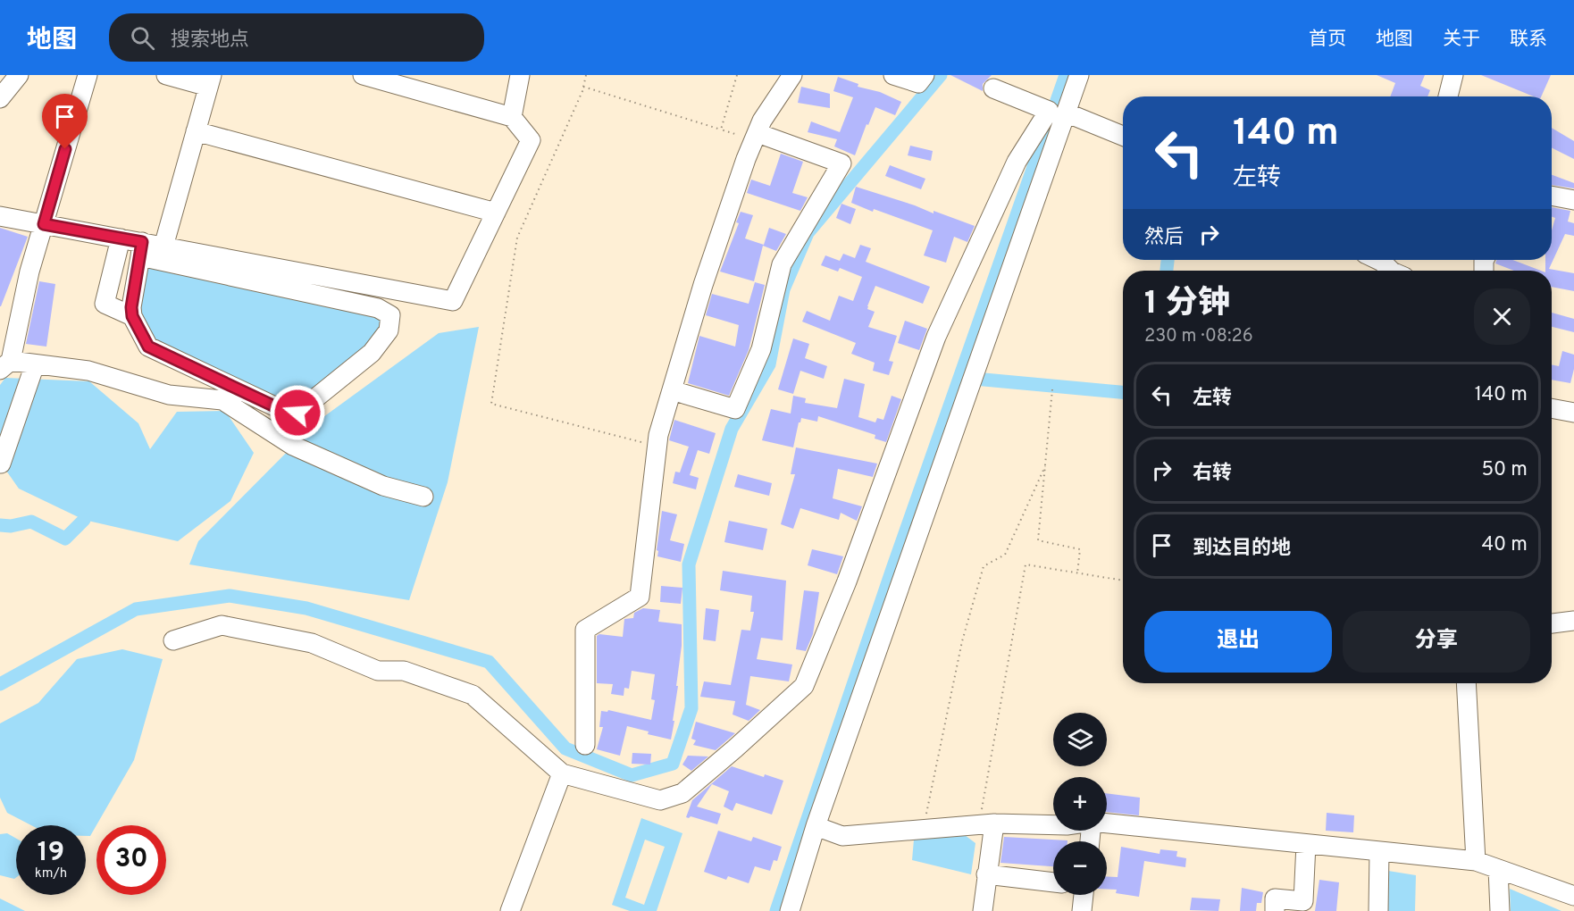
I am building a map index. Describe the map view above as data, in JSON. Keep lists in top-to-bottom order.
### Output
{
  "page": {
    "header": "地图",
    "search": "搜索地点",
    "nav": [
      "首页",
      "地图",
      "关于",
      "联系"
    ],
    "turn": ["140 m", "左转"],
    "then": "然后",
    "heading": ["1 分钟", "230 m · 08:26"],
    "list": [
      {
        "name": "左转",
        "value": "140 m"
      },
      {
        "name": "右转",
        "value": "50 m"
      },
      {
        "name": "到达目的地",
        "value": "40 m"
      }
    ],
    "buttons": ["退出", "分享"],
    "map_buttons": ["+", "−"],
    "speed": "19 km/h",
    "limit": "30"
  }
}
